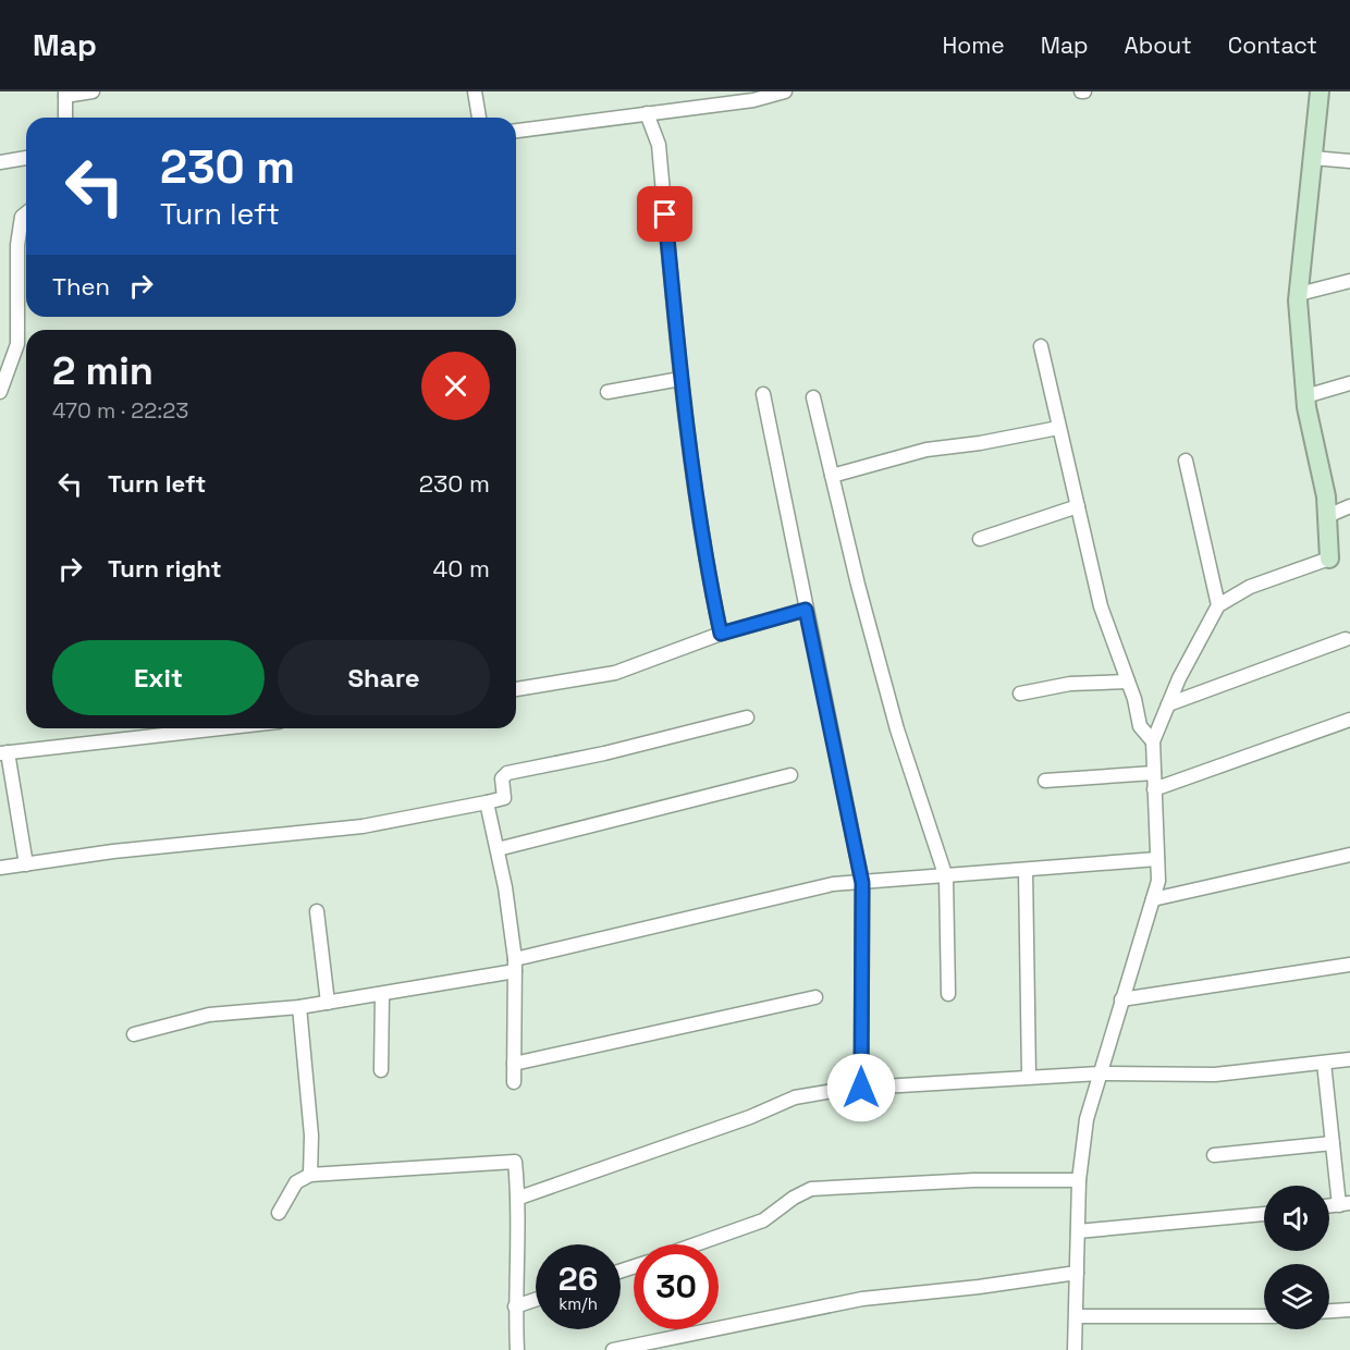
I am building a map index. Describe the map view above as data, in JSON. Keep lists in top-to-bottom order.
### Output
{
  "page": {
    "header": "Map",
    "nav": [
      "Home",
      "Map",
      "About",
      "Contact"
    ],
    "turn": ["230 m", "Turn left"],
    "then": "Then",
    "heading": ["2 min", "470 m · 22:23"],
    "list": [
      {
        "name": "Turn left",
        "value": "230 m"
      },
      {
        "name": "Turn right",
        "value": "40 m"
      }
    ],
    "buttons": ["Exit", "Share"],
    "speed": "26 km/h",
    "limit": "30"
  }
}
